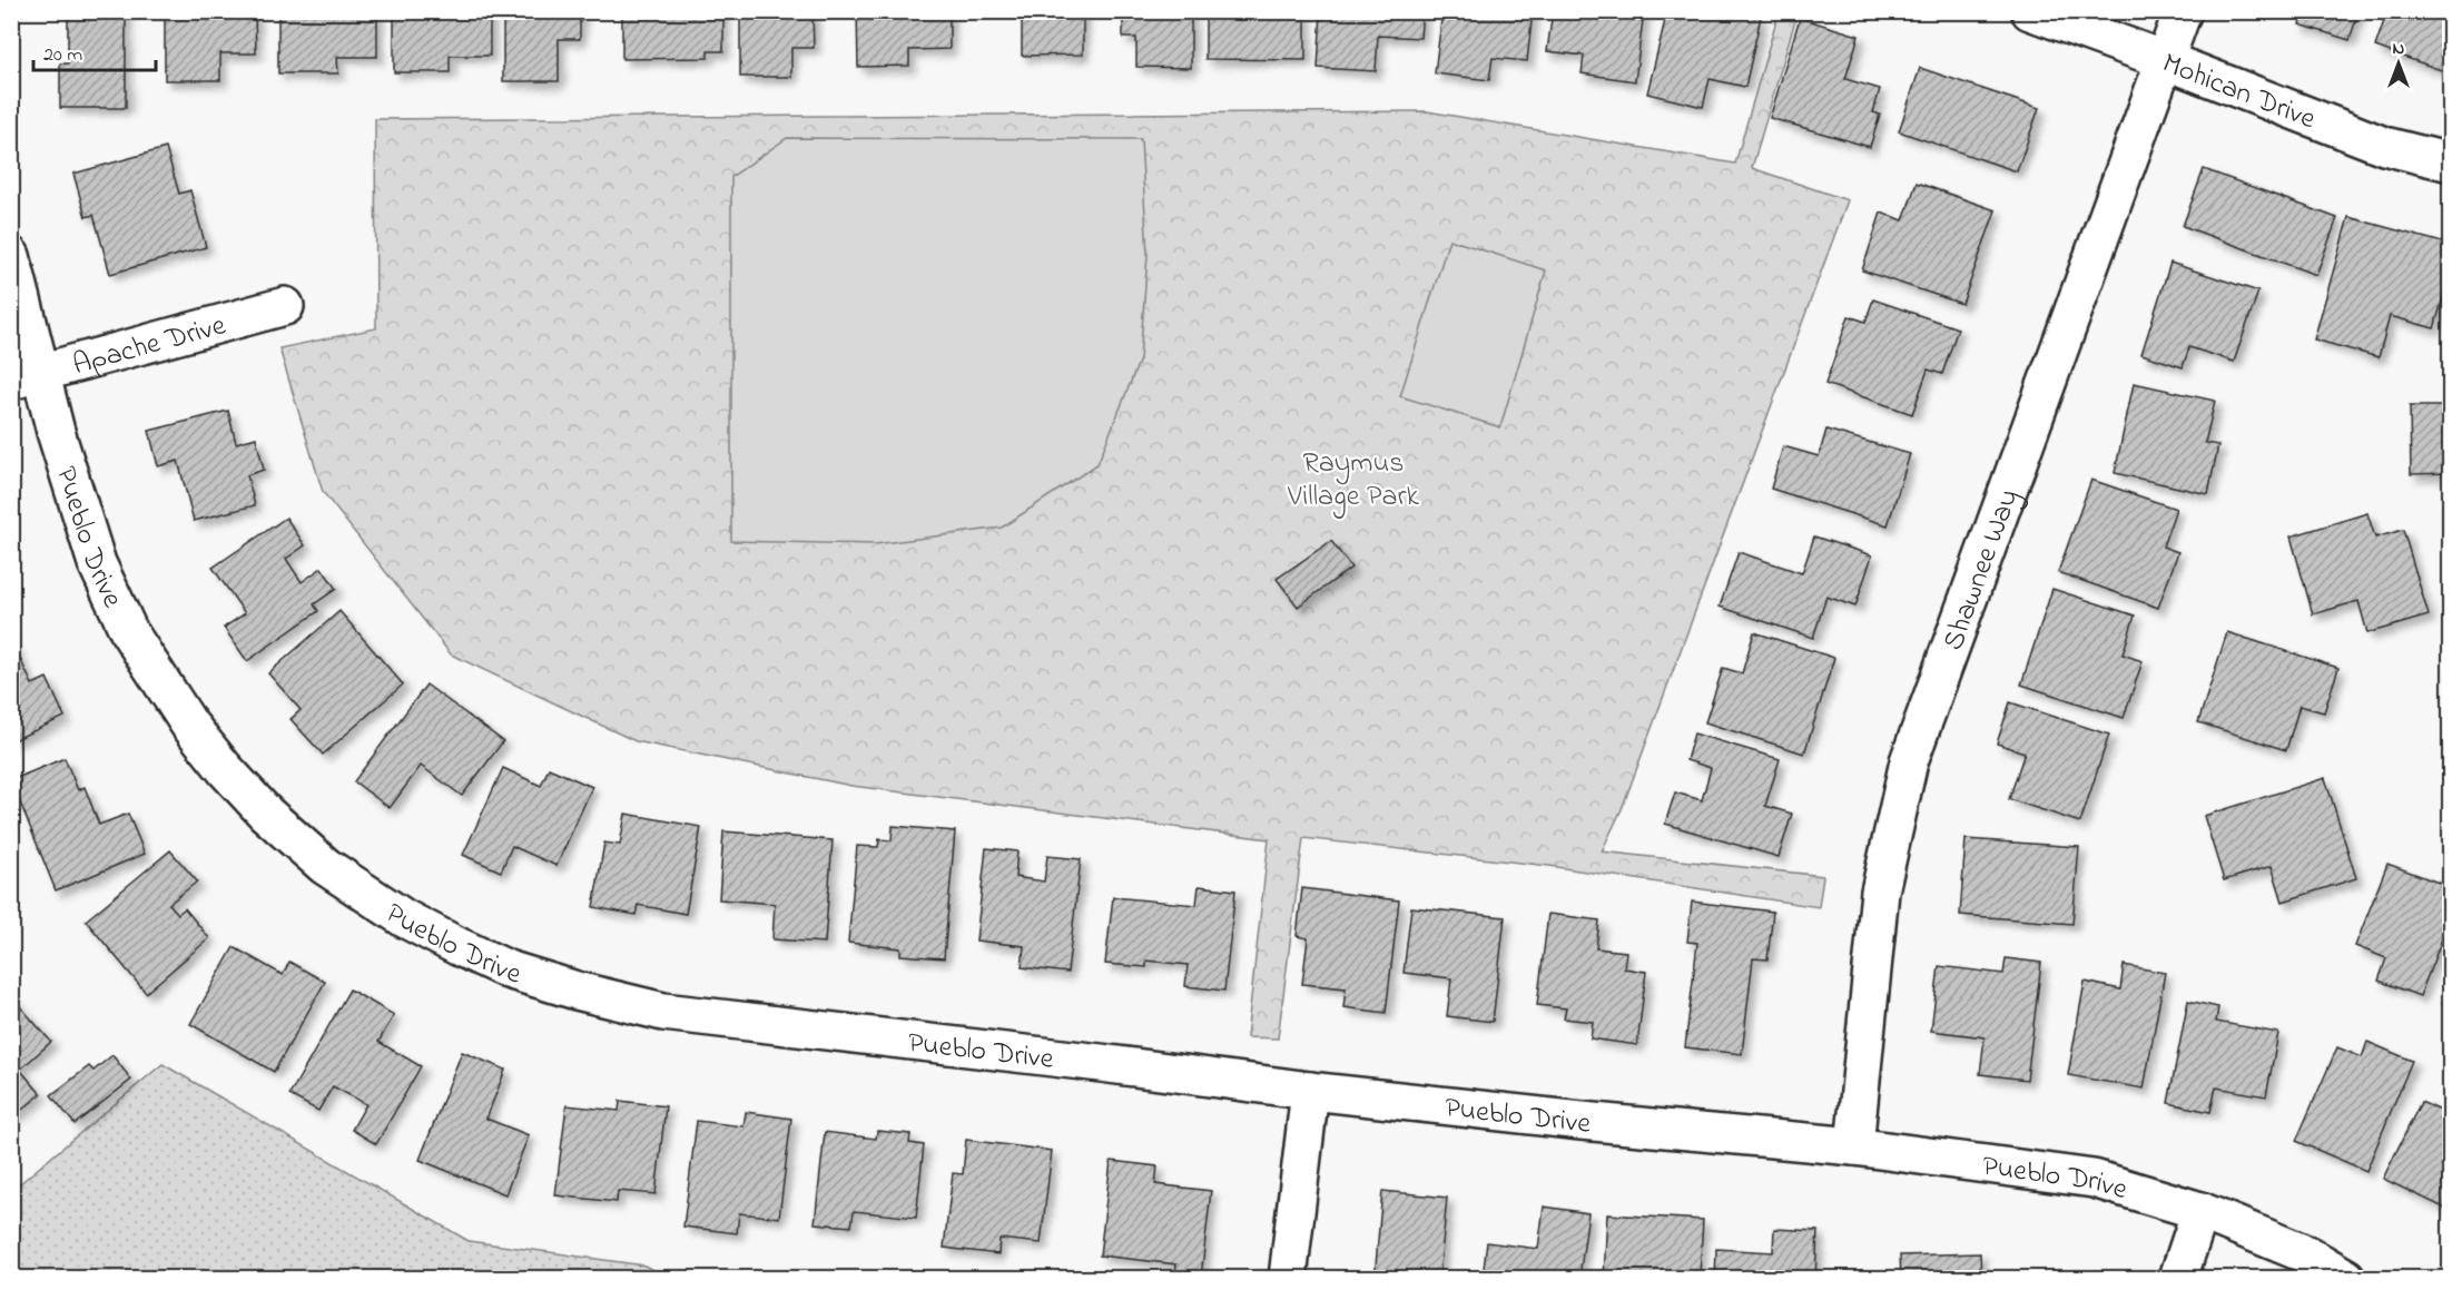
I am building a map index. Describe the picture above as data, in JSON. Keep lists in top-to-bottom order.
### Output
{
  "streets": {
    "street": [
      "Mohican Drive",
      "Apache Drive",
      "Pueblo Drive",
      "Shawnee Way"
    ]
  },
  "crossings": [
    ["Mohican Drive", "Shawnee Way"],
    ["Apache Drive", "Pueblo Drive"],
    ["Pueblo Drive", "Shawnee Way"]
  ],
  "parks": ["Raymus Village Park"],
  "scale_bar": "20 m",
  "north": "top"
}
